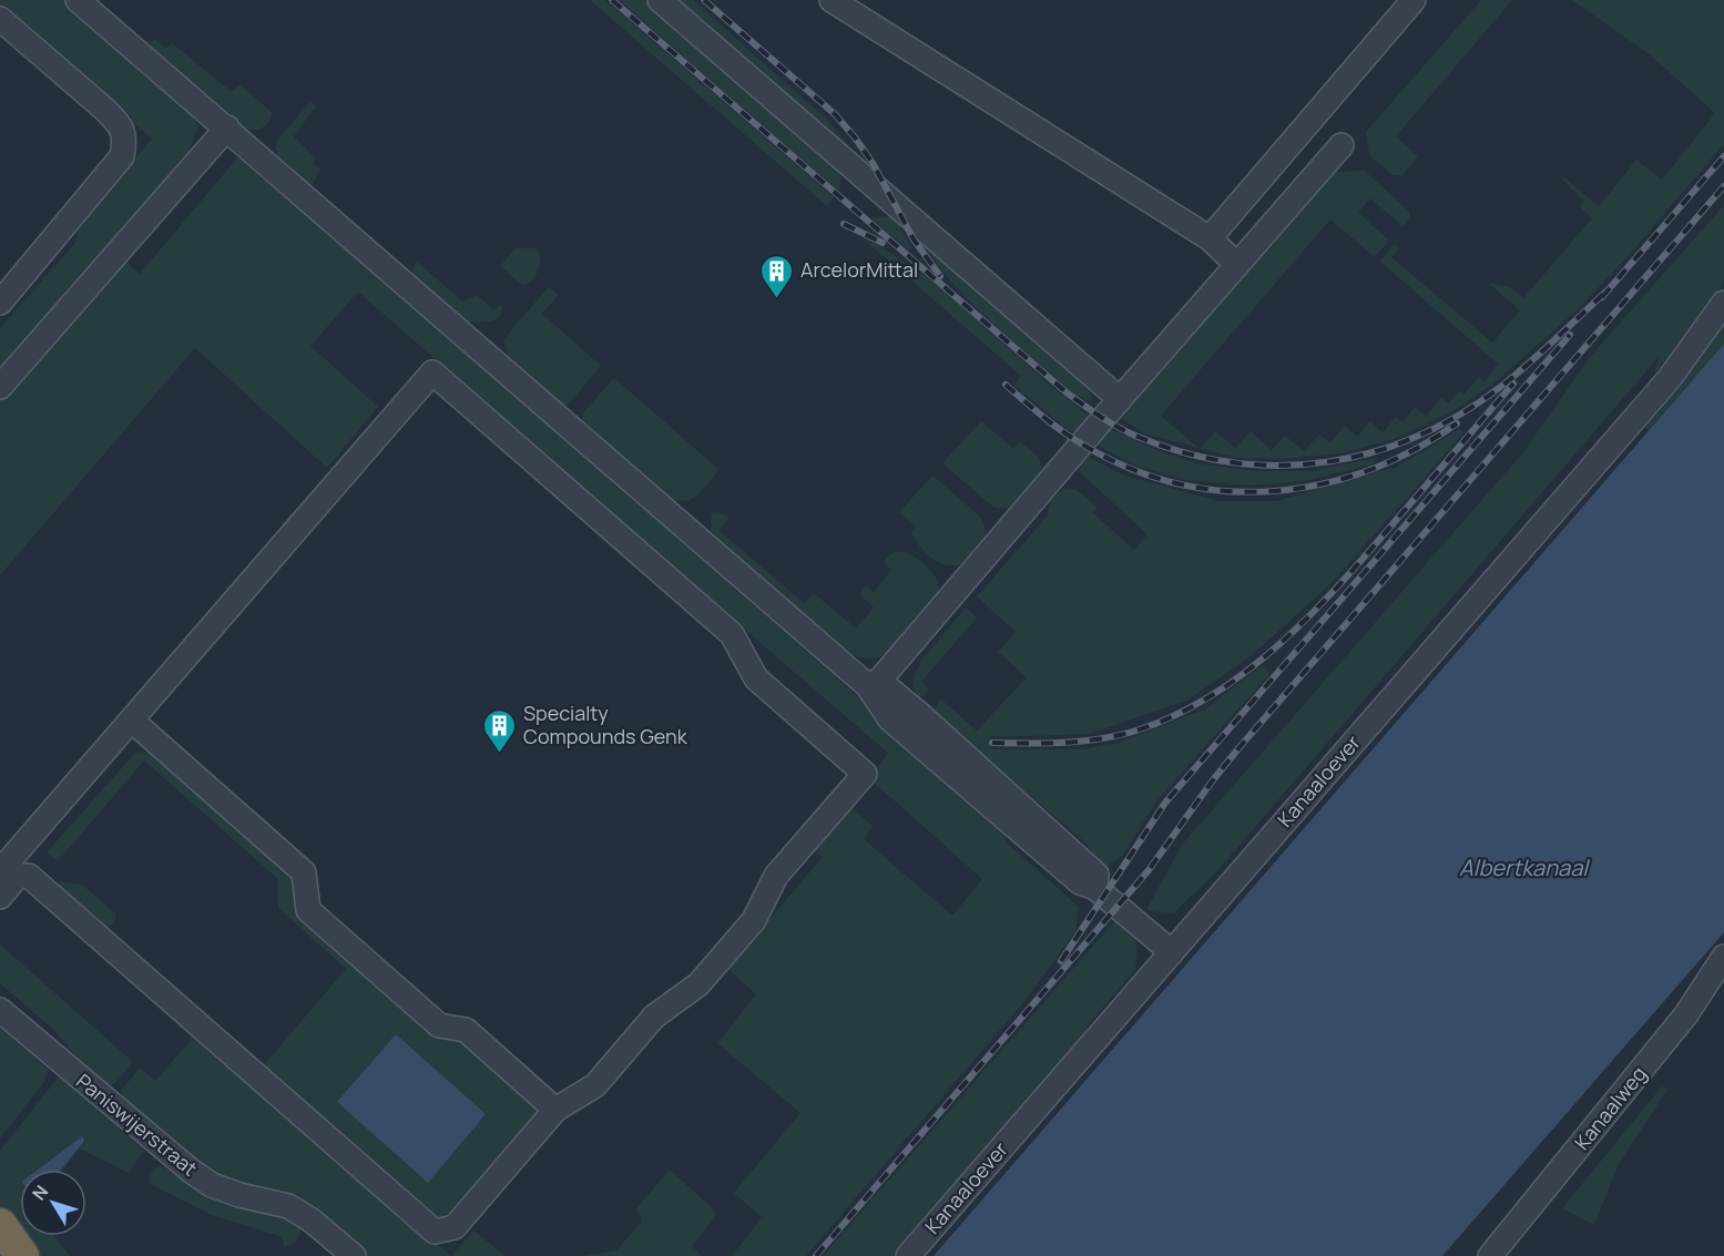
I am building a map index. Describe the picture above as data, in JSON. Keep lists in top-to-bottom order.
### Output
{
  "streets": {
    "street": ["Kanaaloever", "Kanaalweg", "Paniswijerstraat"]
  },
  "water": ["Albertkanaal"],
  "places": {
    "building": ["ArcelorMittal", "Specialty Compounds Genk"]
  },
  "north": "top left"
}
